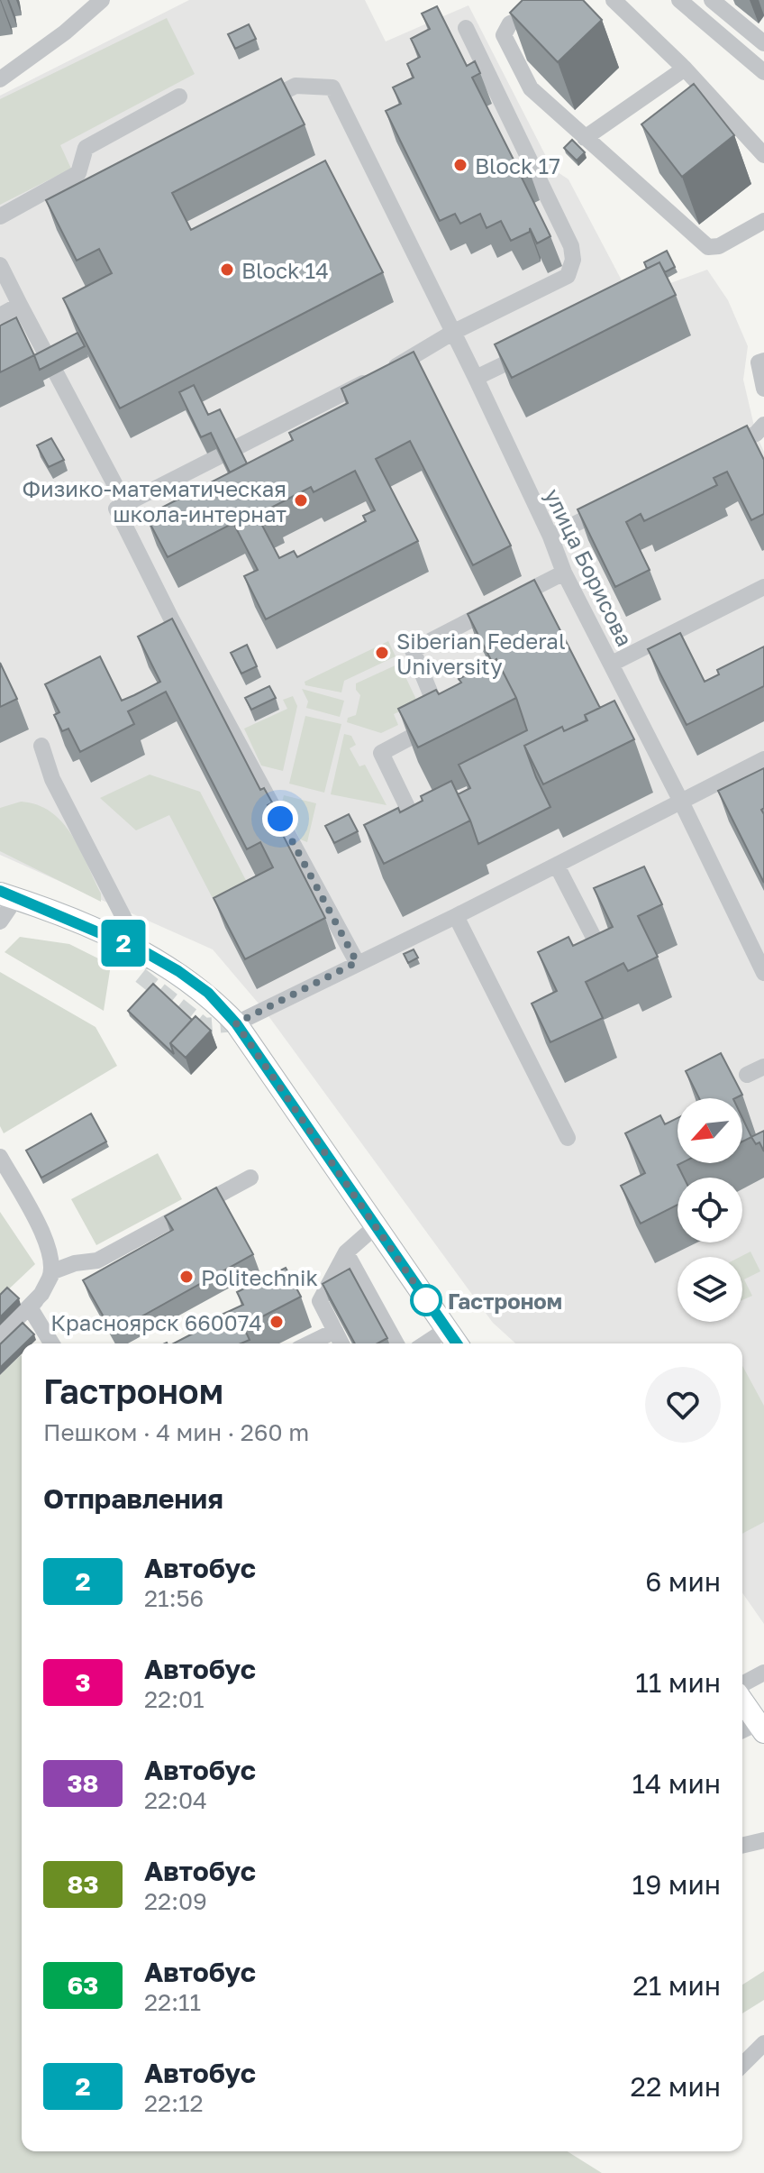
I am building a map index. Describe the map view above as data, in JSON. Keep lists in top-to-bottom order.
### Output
{
  "streets": {
    "street": ["улица Борисова"]
  },
  "places": [
    "Block 17",
    "Block 14",
    "Физико-математическая школа-интернат",
    "Siberian Federal University",
    "Politechnik",
    "Гастроном",
    "Красноярск 660074"
  ],
  "lines": ["bus line 2"],
  "north": "bottom left",
  "page": {
    "on_map": "2",
    "heading": [
      ["Гастроном", "Пешком · 4 мин · 260 m"],
      "Отправления"
    ],
    "list": [
      {
        "mark": "2",
        "name": "Автобус",
        "note": "21:56",
        "value": "6 мин"
      },
      {
        "mark": "3",
        "name": "Автобус",
        "note": "22:01",
        "value": "11 мин"
      },
      {
        "mark": "38",
        "name": "Автобус",
        "note": "22:04",
        "value": "14 мин"
      },
      {
        "mark": "83",
        "name": "Автобус",
        "note": "22:09",
        "value": "19 мин"
      },
      {
        "mark": "63",
        "name": "Автобус",
        "note": "22:11",
        "value": "21 мин"
      },
      {
        "mark": "2",
        "name": "Автобус",
        "note": "22:12",
        "value": "22 мин"
      }
    ]
  }
}
